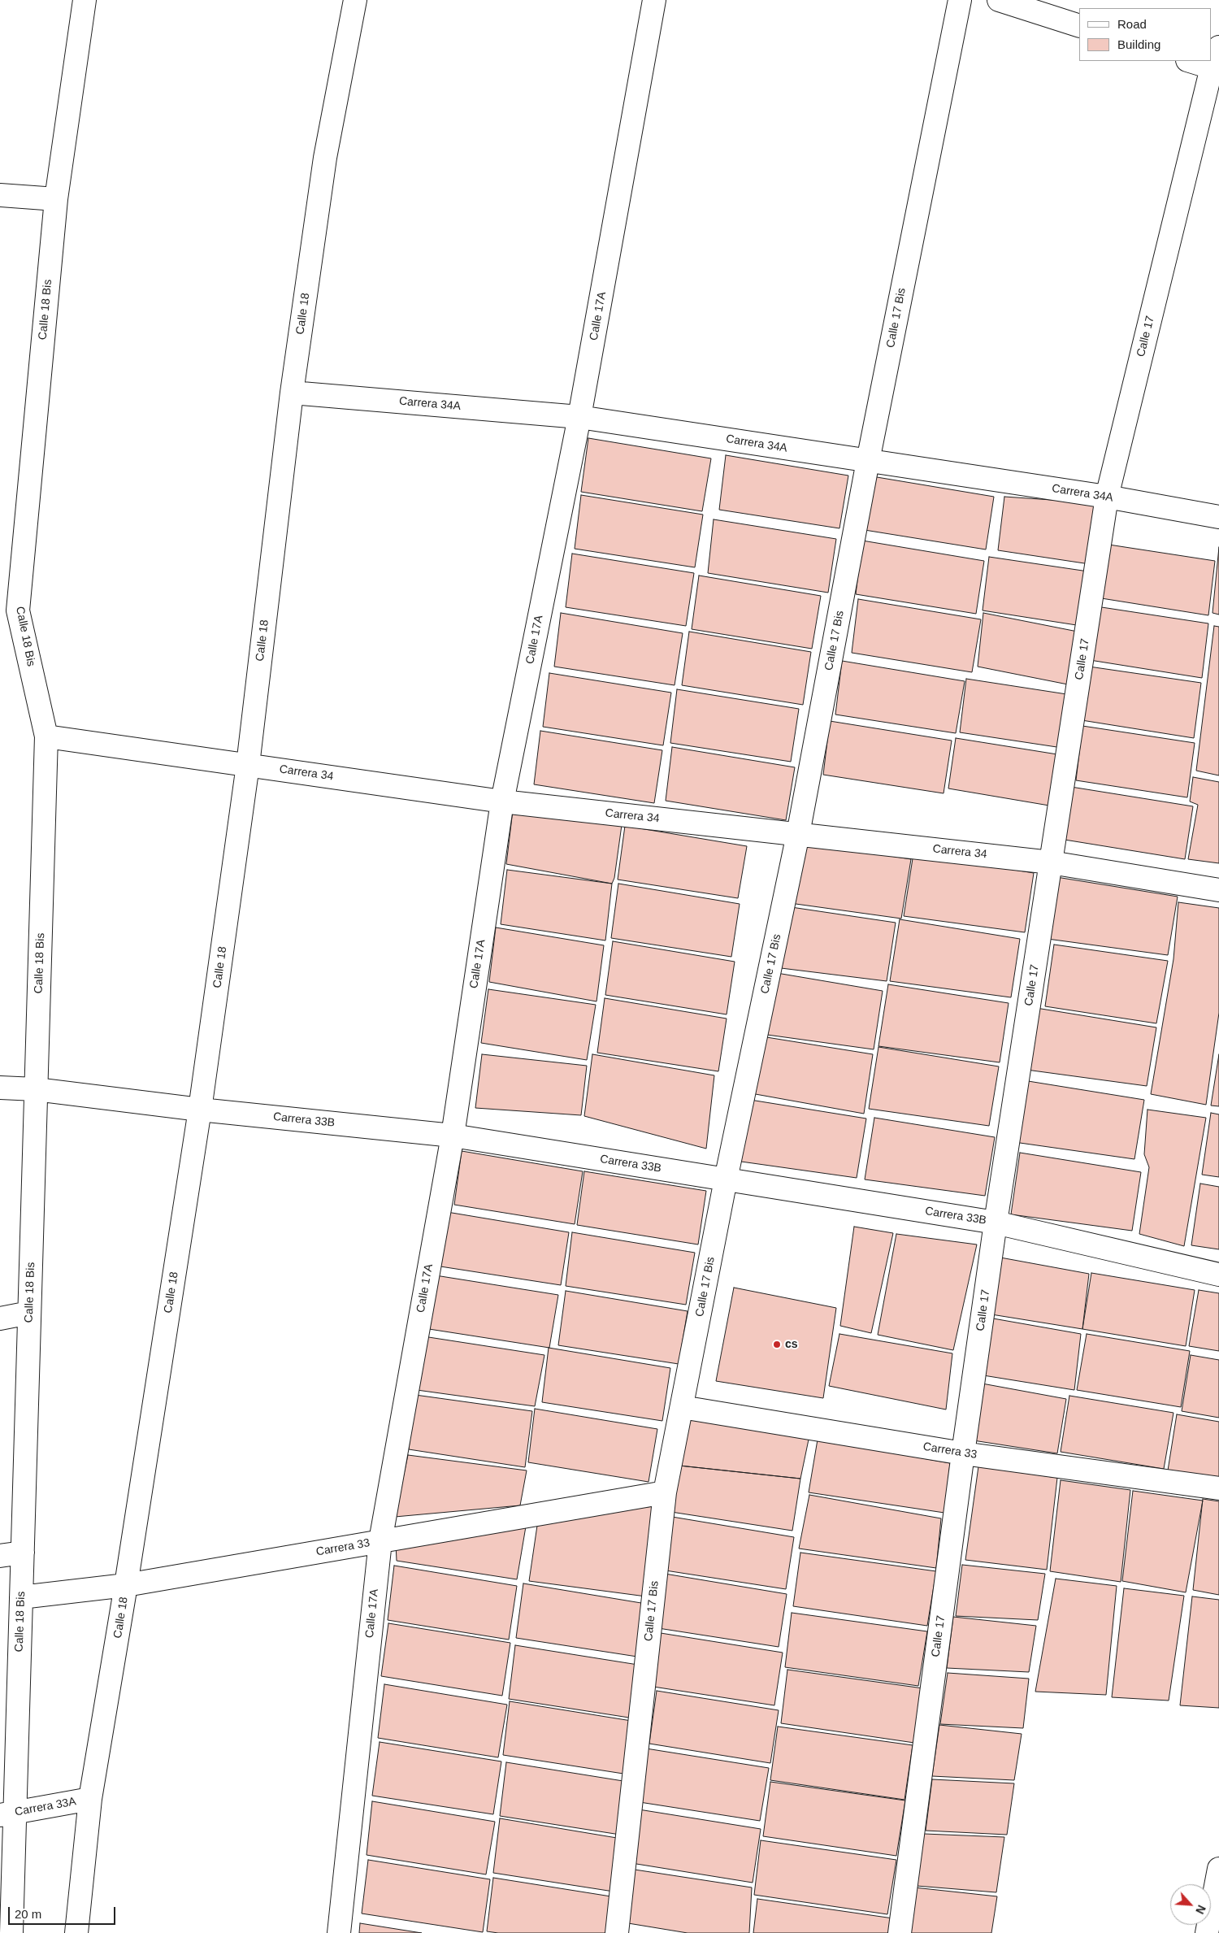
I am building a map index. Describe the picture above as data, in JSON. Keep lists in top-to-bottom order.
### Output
{
  "streets": {
    "street": [
      "Calle 18 Bis",
      "Calle 18",
      "Calle 17A",
      "Calle 17 Bis",
      "Calle 17",
      "Carrera 34A",
      "Carrera 34",
      "Carrera 33B",
      "Carrera 33",
      "Carrera 33A"
    ]
  },
  "crossings": [
    ["Calle 18 Bis", "Carrera 34"],
    ["Calle 18 Bis", "Carrera 33B"],
    ["Calle 18 Bis", "Carrera 33"],
    ["Calle 18 Bis", "Carrera 33A"],
    ["Calle 18", "Carrera 34A"],
    ["Calle 18", "Carrera 34"],
    ["Calle 18", "Carrera 33B"],
    ["Calle 18", "Carrera 33"],
    ["Calle 18", "Carrera 33A"],
    ["Calle 17A", "Carrera 34A"],
    ["Calle 17A", "Carrera 34"],
    ["Calle 17A", "Carrera 33B"],
    ["Calle 17A", "Carrera 33"],
    ["Calle 17 Bis", "Carrera 34A"],
    ["Calle 17 Bis", "Carrera 34"],
    ["Calle 17 Bis", "Carrera 33B"],
    ["Calle 17 Bis", "Carrera 33"],
    ["Calle 17", "Carrera 34A"],
    ["Calle 17", "Carrera 34"],
    ["Calle 17", "Carrera 33B"],
    ["Calle 17", "Carrera 33"]
  ],
  "places": ["cs"],
  "legend": ["Road", "Building"],
  "scale_bar": "20 m",
  "north": "bottom right"
}
